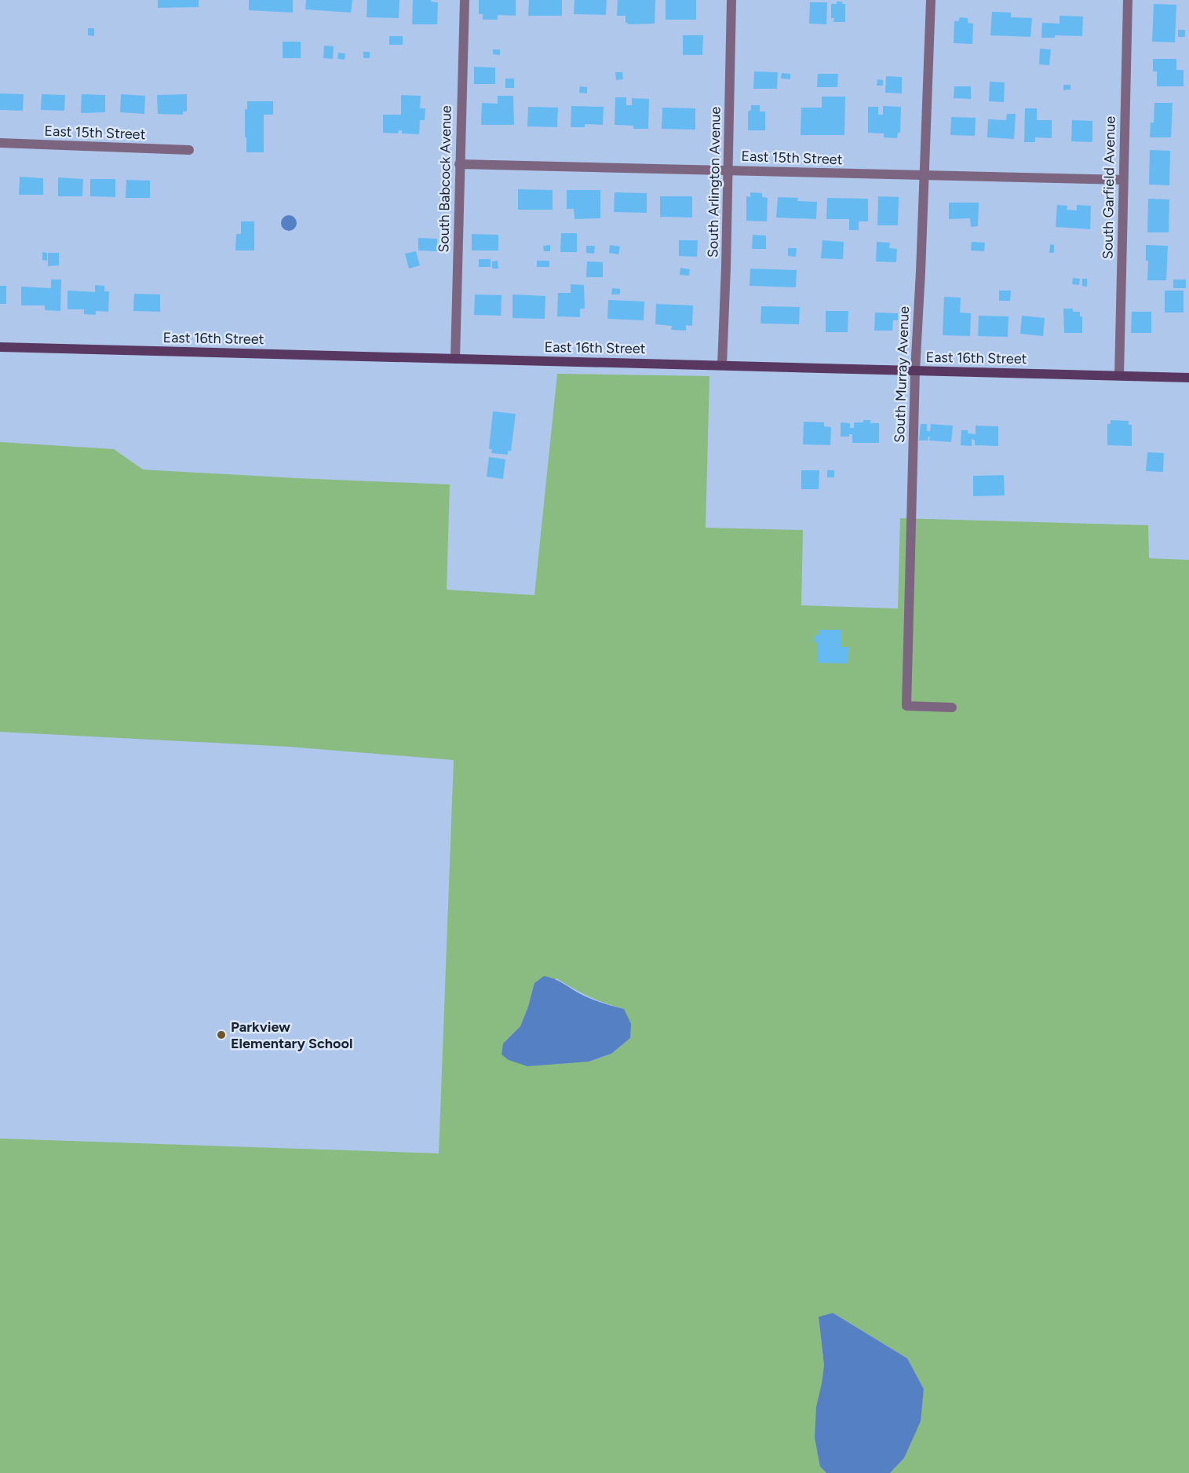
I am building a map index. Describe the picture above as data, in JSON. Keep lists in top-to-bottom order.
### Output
{
  "streets": {
    "street": [
      "East 15th Street",
      "South Babcock Avenue",
      "South Arlington Avenue",
      "South Garfield Avenue",
      "East 16th Street",
      "South Murray Avenue"
    ]
  },
  "crossings": [
    ["East 15th Street", "South Babcock Avenue"],
    ["East 15th Street", "South Arlington Avenue"],
    ["East 15th Street", "South Garfield Avenue"],
    ["East 15th Street", "South Murray Avenue"],
    ["South Babcock Avenue", "East 16th Street"],
    ["South Arlington Avenue", "East 16th Street"],
    ["South Garfield Avenue", "East 16th Street"],
    ["East 16th Street", "South Murray Avenue"]
  ],
  "places": ["Parkview Elementary School"]
}
